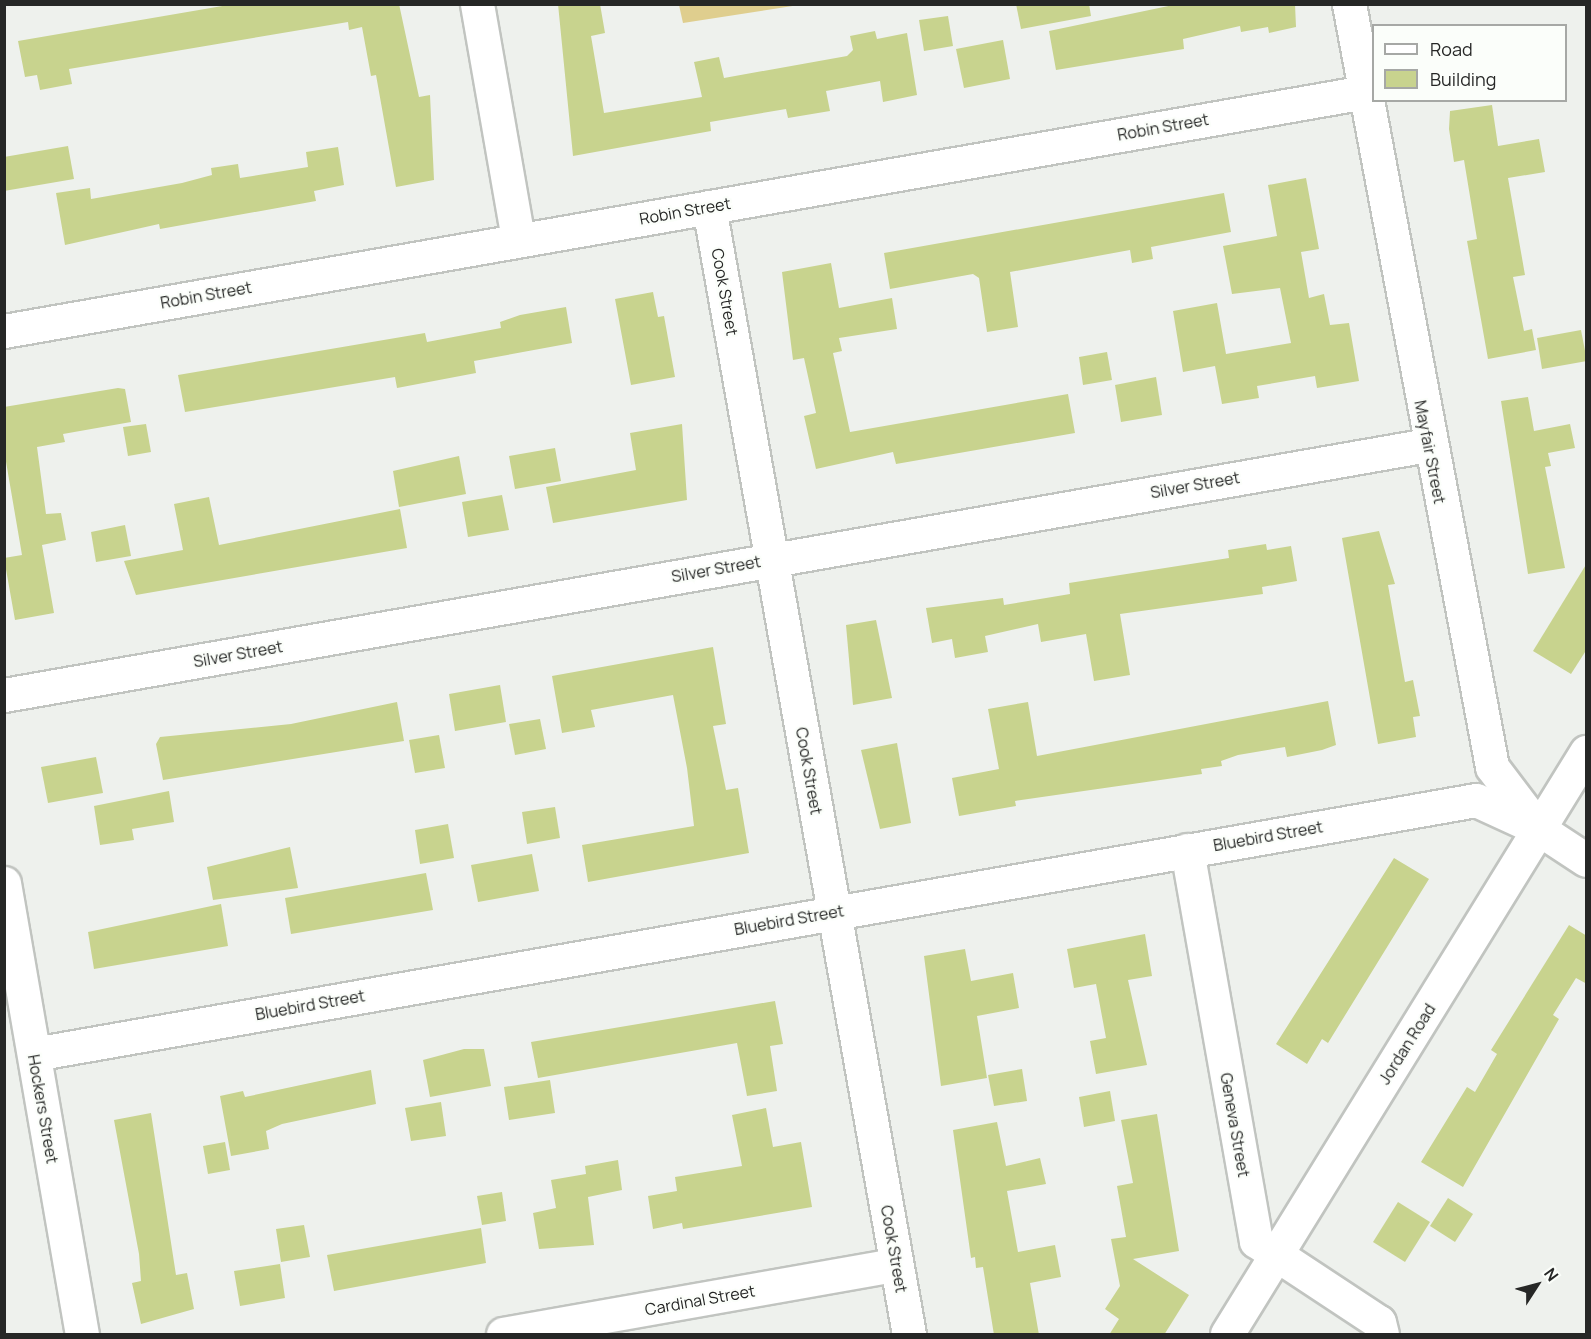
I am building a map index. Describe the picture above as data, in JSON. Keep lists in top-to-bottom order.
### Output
{
  "streets": {
    "street": [
      "Robin Street",
      "Cook Street",
      "Mayfair Street",
      "Silver Street",
      "Bluebird Street",
      "Jordan Road",
      "Hockers Street",
      "Geneva Street",
      "Cardinal Street"
    ]
  },
  "crossings": [
    ["Robin Street", "Cook Street"],
    ["Robin Street", "Mayfair Street"],
    ["Cook Street", "Silver Street"],
    ["Cook Street", "Bluebird Street"],
    ["Cook Street", "Cardinal Street"],
    ["Mayfair Street", "Silver Street"],
    ["Mayfair Street", "Bluebird Street"],
    ["Mayfair Street", "Jordan Road"],
    ["Bluebird Street", "Jordan Road"],
    ["Bluebird Street", "Hockers Street"],
    ["Bluebird Street", "Geneva Street"],
    ["Jordan Road", "Geneva Street"]
  ],
  "legend": ["Road", "Building"],
  "north": "top right"
}
